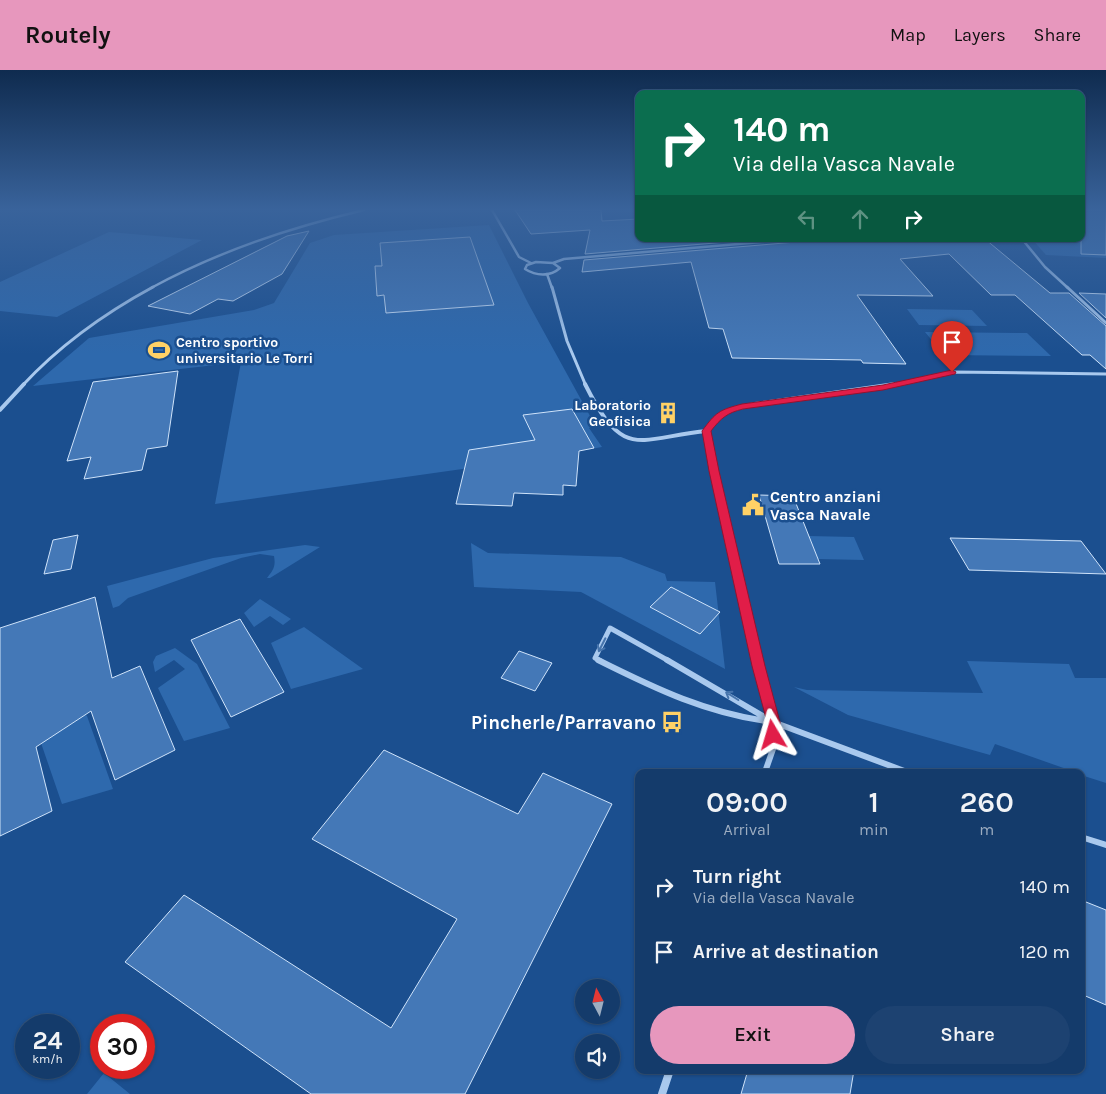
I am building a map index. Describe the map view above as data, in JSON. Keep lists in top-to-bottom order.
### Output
{
  "places": {
    "sports": ["Centro sportivo universitario Le Torri"],
    "building": ["Laboratorio Geofisica"],
    "public building": ["Centro anziani Vasca Navale"],
    "bus stop": ["Pincherle/Parravano"]
  },
  "north": "top",
  "page": {
    "header": "Routely",
    "nav": ["Map", "Layers", "Share"],
    "turn": ["140 m", "Via della Vasca Navale"],
    "eta": [
      "09:00",
      "Arrival",
      "1",
      "min",
      "260",
      "m"
    ],
    "list": [
      {
        "name": "Turn right",
        "note": "Via della Vasca Navale",
        "value": "140 m"
      },
      {
        "name": "Arrive at destination",
        "value": "120 m"
      }
    ],
    "buttons": ["Exit", "Share"],
    "speed": "24 km/h",
    "limit": "30"
  }
}
